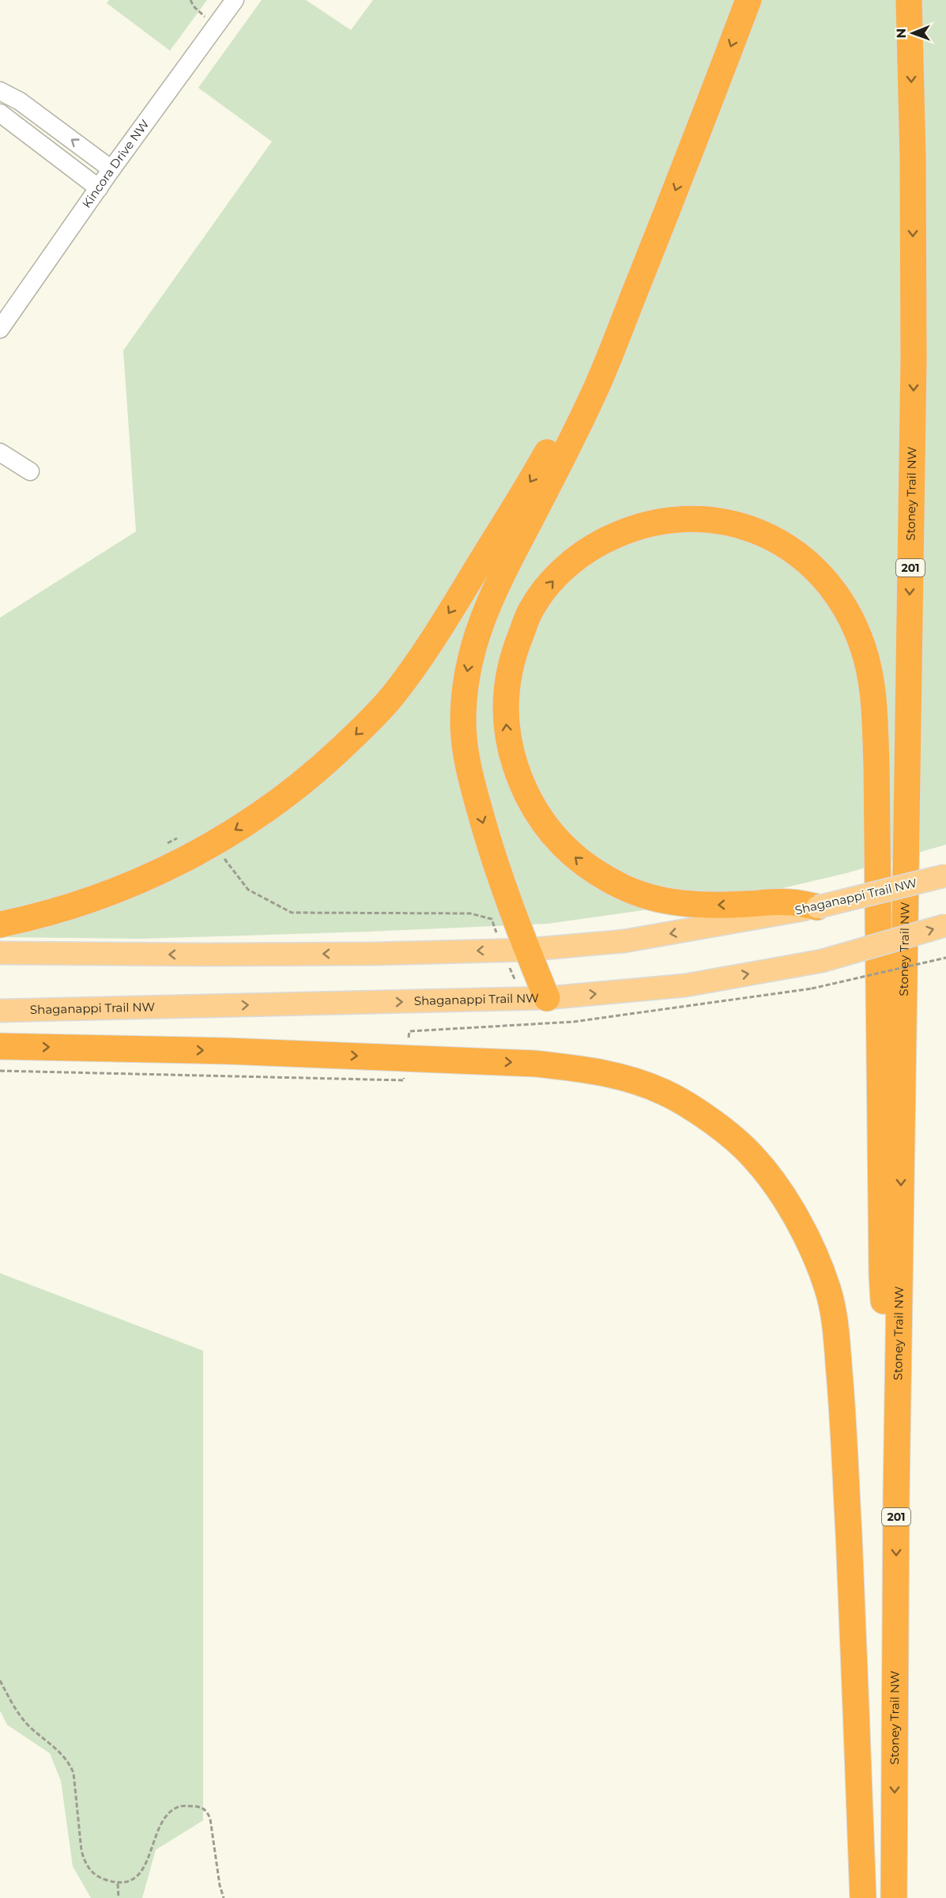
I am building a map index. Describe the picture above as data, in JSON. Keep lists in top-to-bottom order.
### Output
{
  "streets": {
    "highway": ["Stoney Trail NW", "201"],
    "main road": ["Shaganappi Trail NW"],
    "street": ["Kincora Drive NW"]
  },
  "one_way": ["Stoney Trail NW"],
  "north": "left"
}
